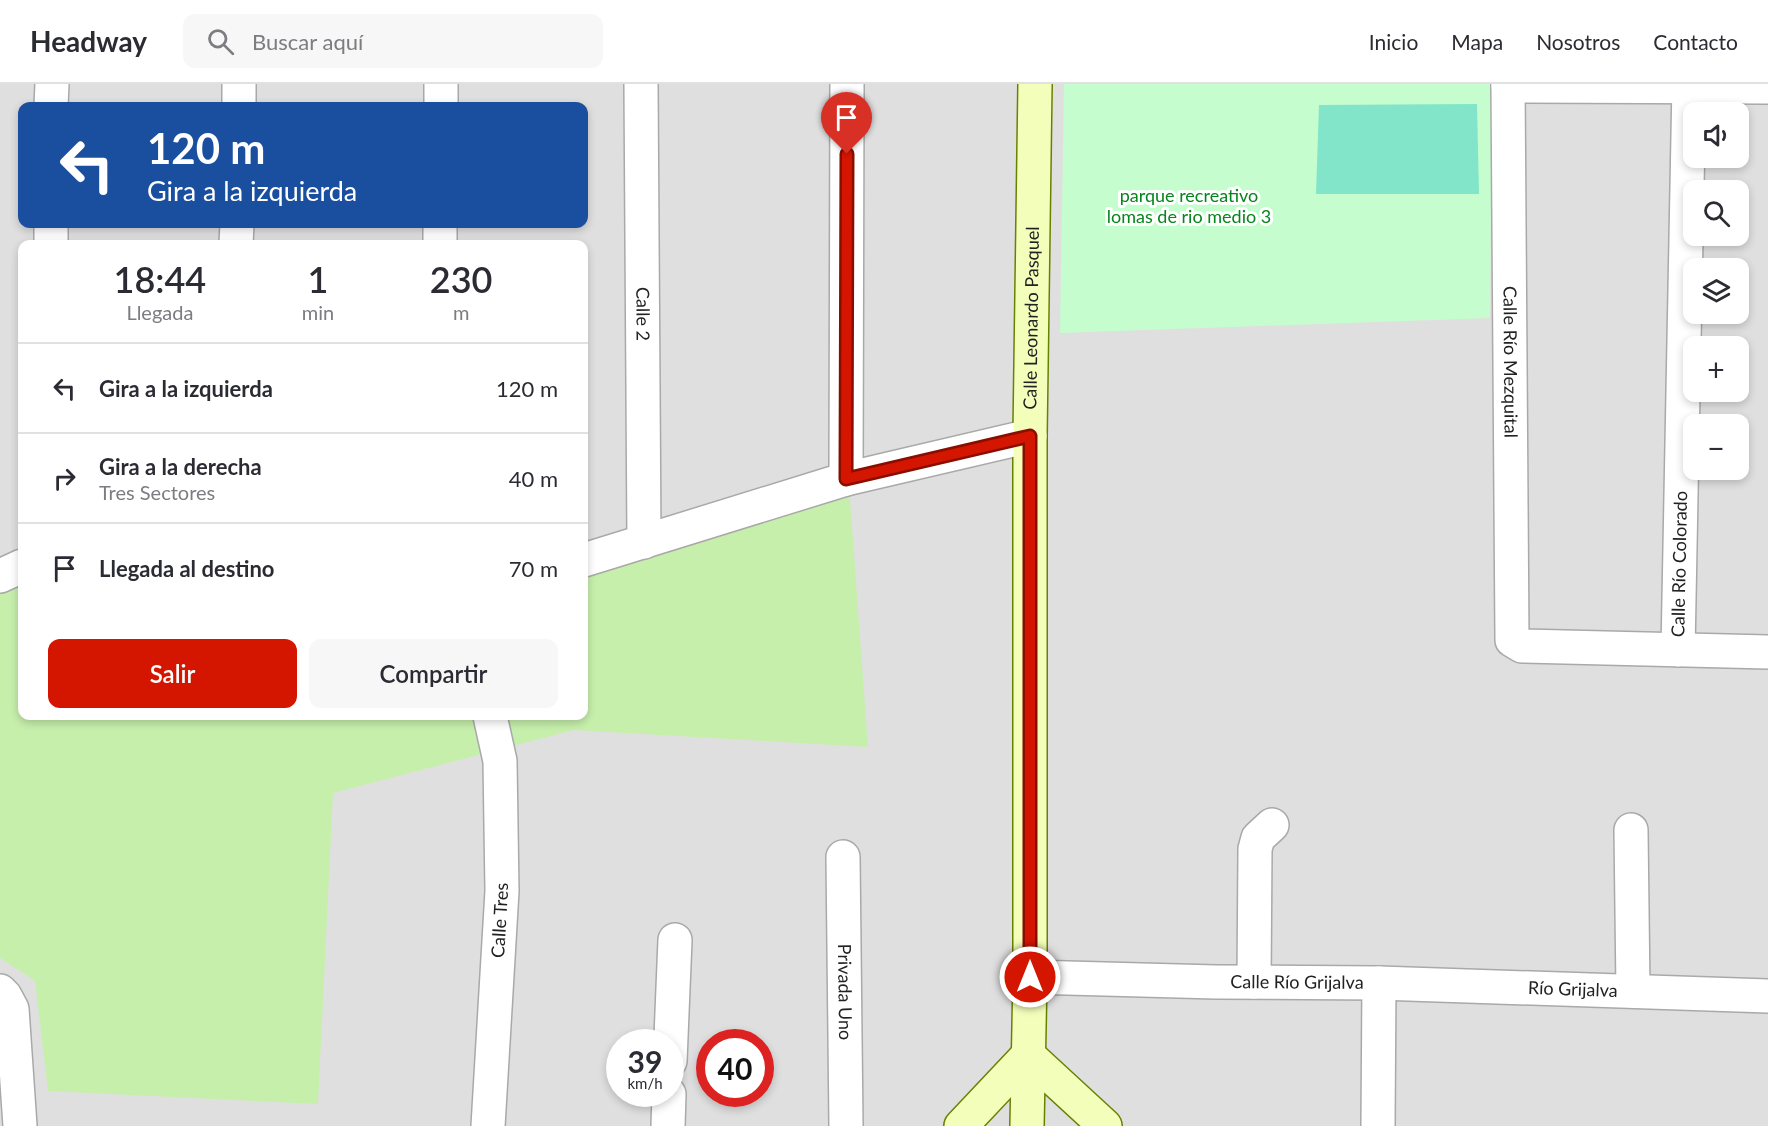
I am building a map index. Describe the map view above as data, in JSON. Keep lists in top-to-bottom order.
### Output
{
  "streets": {
    "street": [
      "Calle 2",
      "Calle Leonardo Pasquel",
      "Calle Río Mezquital",
      "Calle Río Colorado",
      "Calle Tres",
      "Calle Río Grijalva",
      "Río Grijalva",
      "Privada Uno"
    ]
  },
  "crossings": [
    ["Calle Leonardo Pasquel", "Calle Río Grijalva"],
    ["Calle Río Mezquital", "Calle Río Colorado"],
    ["Calle Río Grijalva", "Río Grijalva"]
  ],
  "parks": ["parque recreativo lomas de rio medio 3"],
  "page": {
    "header": "Headway",
    "search": "Buscar aquí",
    "nav": [
      "Inicio",
      "Mapa",
      "Nosotros",
      "Contacto"
    ],
    "map_buttons": ["+", "−"],
    "turn": ["120 m", "Gira a la izquierda"],
    "eta": [
      "18:44",
      "Llegada",
      "1",
      "min",
      "230",
      "m"
    ],
    "list": [
      {
        "name": "Gira a la izquierda",
        "value": "120 m"
      },
      {
        "name": "Gira a la derecha",
        "note": "Tres Sectores",
        "value": "40 m"
      },
      {
        "name": "Llegada al destino",
        "value": "70 m"
      }
    ],
    "buttons": ["Salir", "Compartir"],
    "speed": "39 km/h",
    "limit": "40"
  }
}
